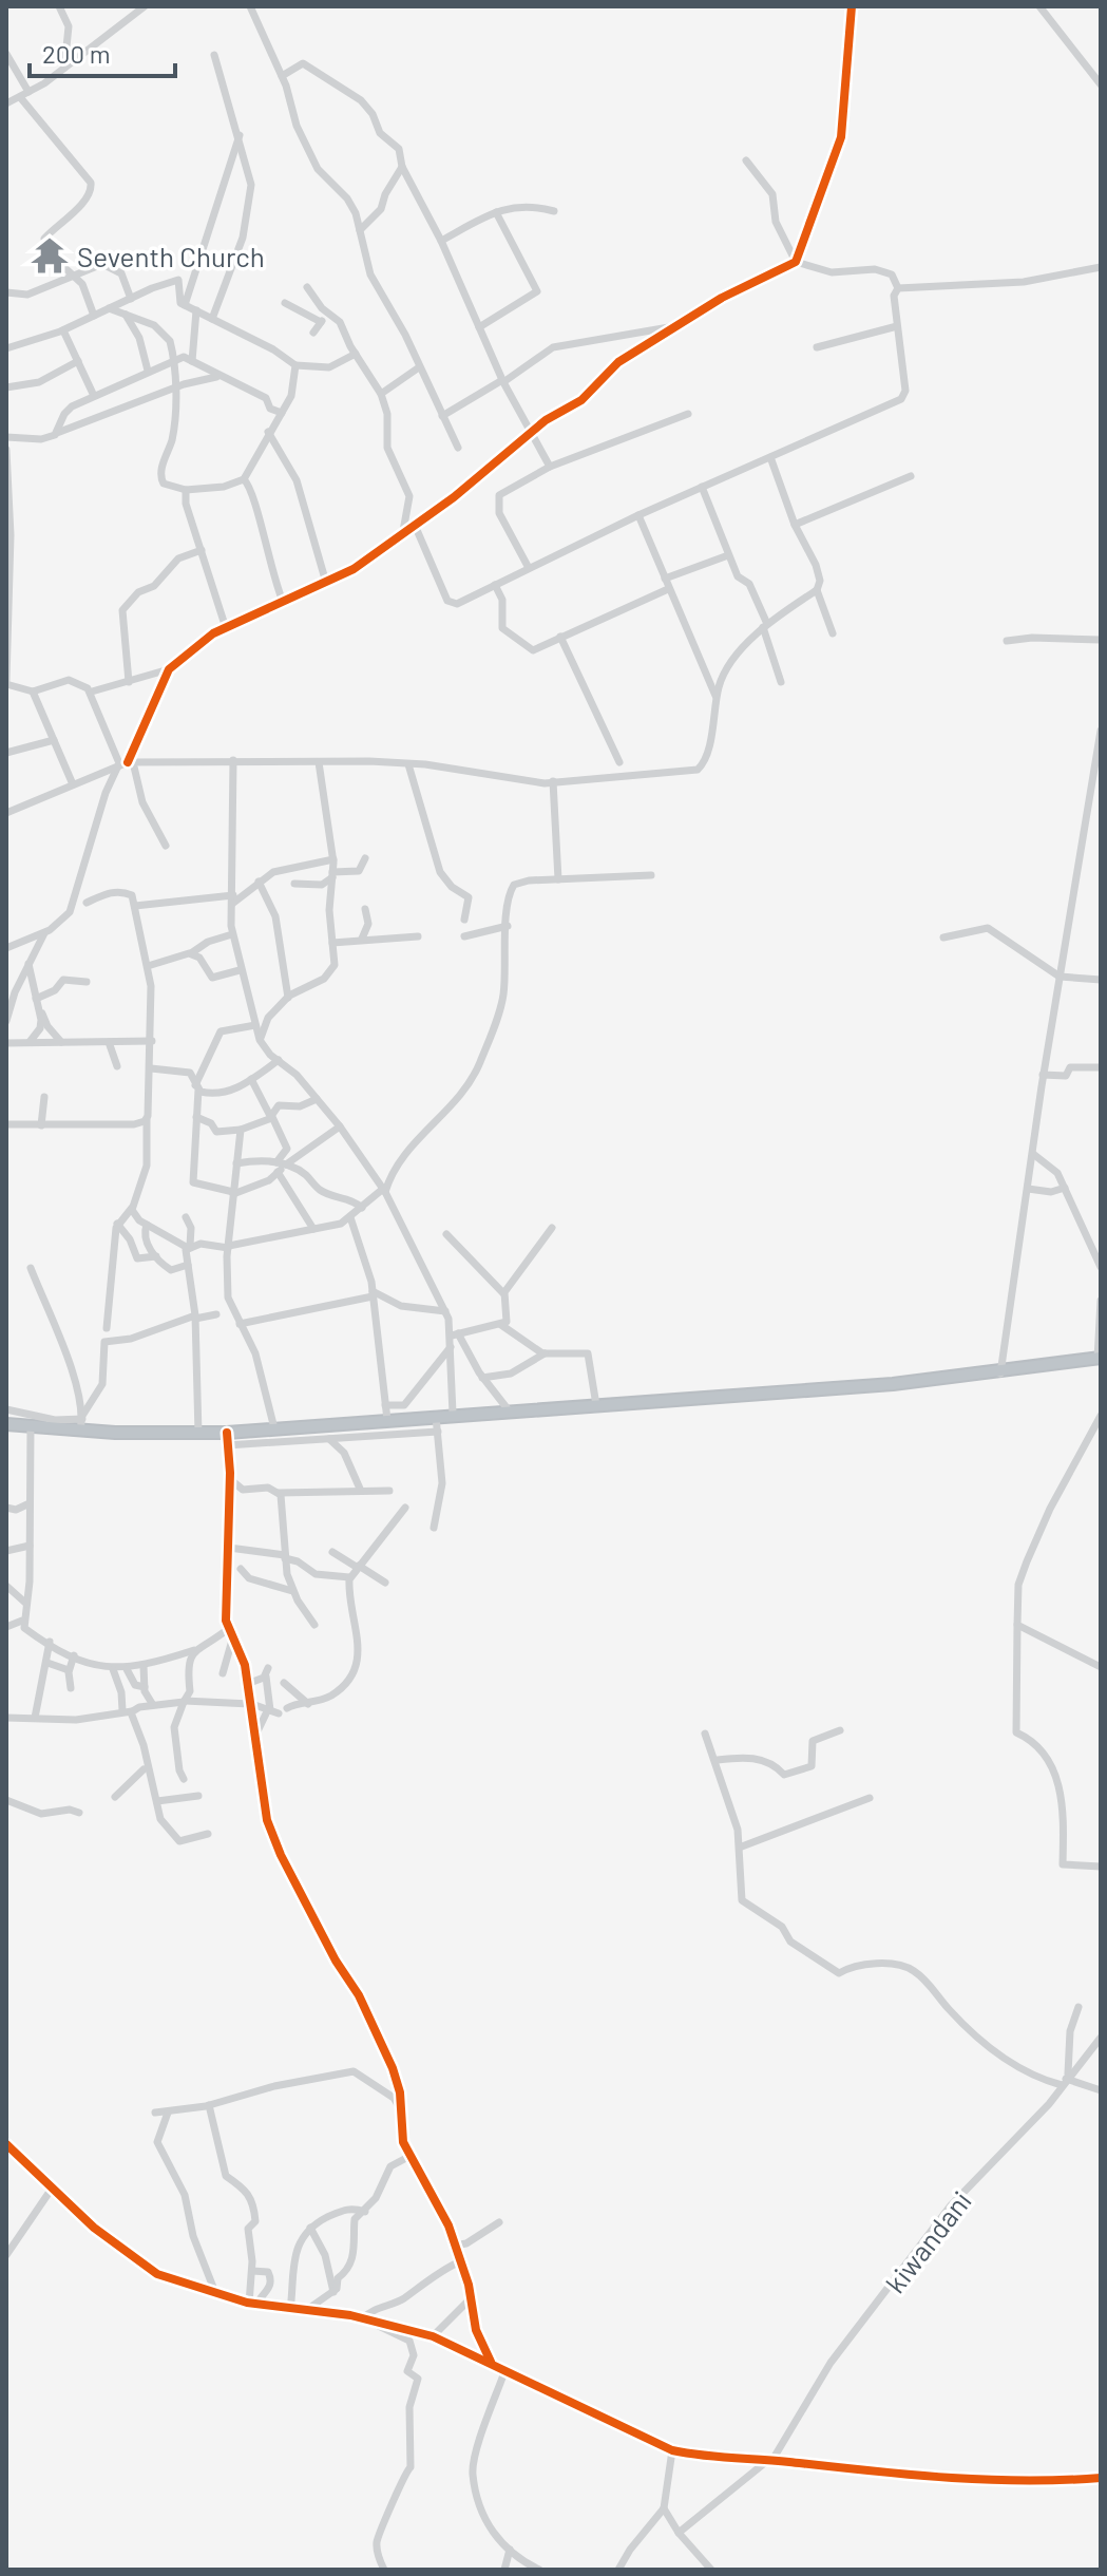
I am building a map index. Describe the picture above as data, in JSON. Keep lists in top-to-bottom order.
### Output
{
  "streets": {
    "street": ["kiwandani"]
  },
  "places": {
    "temple": ["Seventh Church"]
  },
  "scale_bar": "200 m"
}
